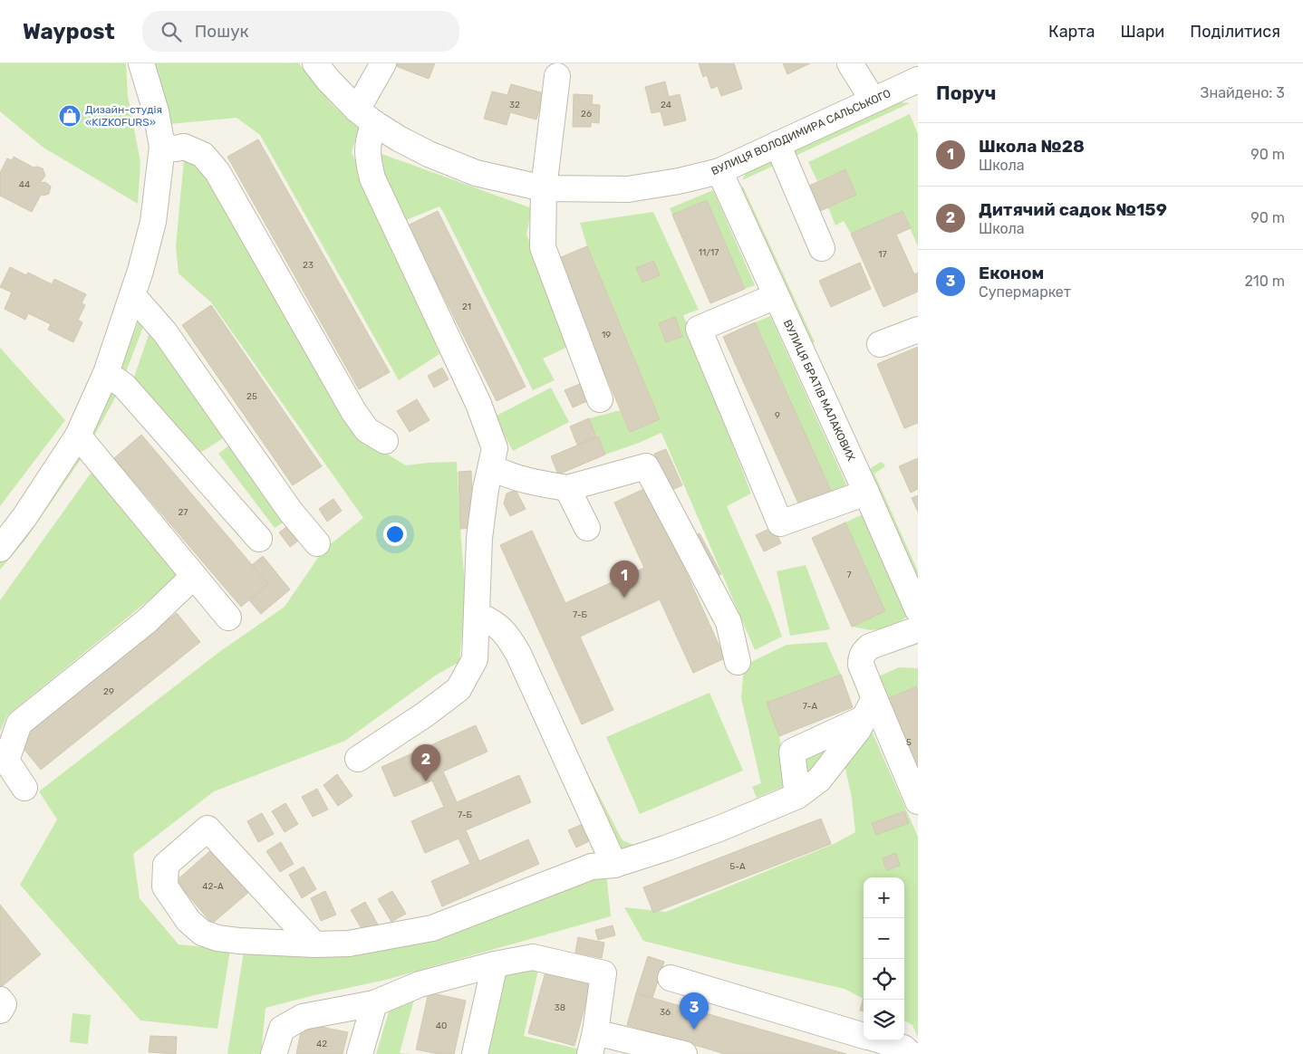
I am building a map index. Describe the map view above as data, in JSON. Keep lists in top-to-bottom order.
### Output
{
  "streets": {
    "street": ["ВУЛИЦЯ ВОЛОДИМИРА САЛЬСЬКОГО", "ВУЛИЦЯ БРАТІВ МАЛАКОВИХ"]
  },
  "crossings": [
    ["ВУЛИЦЯ ВОЛОДИМИРА САЛЬСЬКОГО", "ВУЛИЦЯ БРАТІВ МАЛАКОВИХ"]
  ],
  "places": {
    "shop": ["Дизайн-студія «KIZKOFURS»"]
  },
  "house_numbers": [
    "32",
    "24",
    "26",
    "44",
    "11/17",
    "17",
    "23",
    "21",
    "19",
    "25",
    "9",
    "27",
    "7",
    "7-Б",
    "29",
    "7-А",
    "5",
    "7-Б",
    "5-А",
    "42-А",
    "38",
    "36",
    "40",
    "42"
  ],
  "page": {
    "header": "Waypost",
    "search": "Пошук",
    "nav": ["Карта", "Шари", "Поділитися"],
    "heading": ["Поруч", "Знайдено: 3"],
    "list": [
      {
        "mark": "1",
        "name": "Школа №28",
        "note": "Школа",
        "value": "90 m"
      },
      {
        "mark": "2",
        "name": "Дитячий садок №159",
        "note": "Школа",
        "value": "90 m"
      },
      {
        "mark": "3",
        "name": "Економ",
        "note": "Супермаркет",
        "value": "210 m"
      }
    ],
    "pins": ["1", "2", "3"],
    "map_buttons": ["+", "−"]
  }
}
